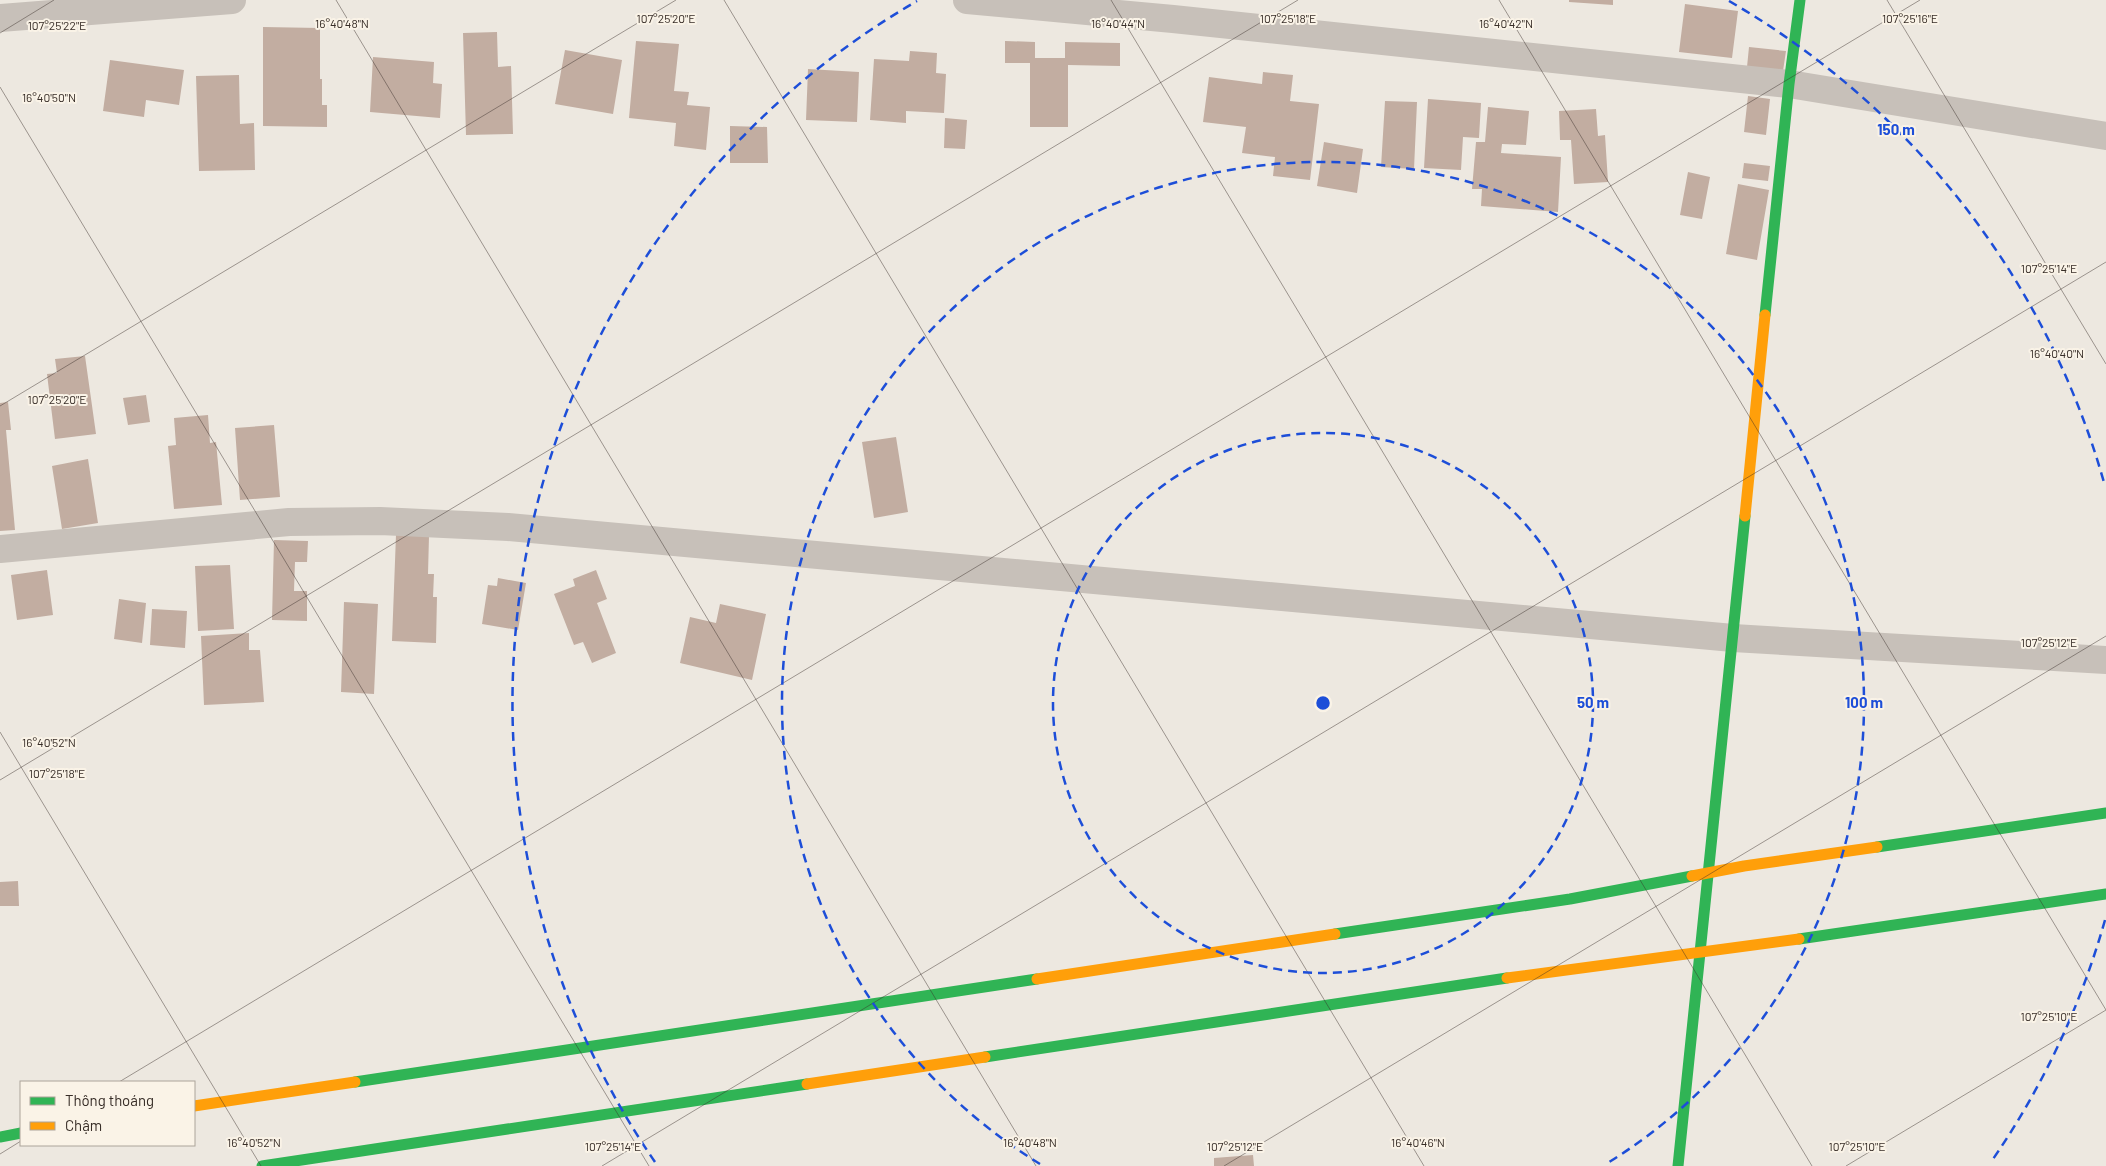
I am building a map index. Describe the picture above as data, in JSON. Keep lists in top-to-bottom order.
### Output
{
  "legend": ["Thông thoáng", "Chậm"],
  "coordinates": [
    "107°25'20\"E",
    "107°25'18\"E",
    "107°25'16\"E",
    "16°40'48\"N",
    "16°40'44\"N",
    "16°40'42\"N",
    "107°25'22\"E",
    "16°40'50\"N",
    "107°25'14\"E",
    "16°40'40\"N",
    "107°25'12\"E",
    "16°40'52\"N",
    "107°25'10\"E",
    "16°40'46\"N"
  ],
  "rings": ["150 m", "50 m", "100 m"]
}
